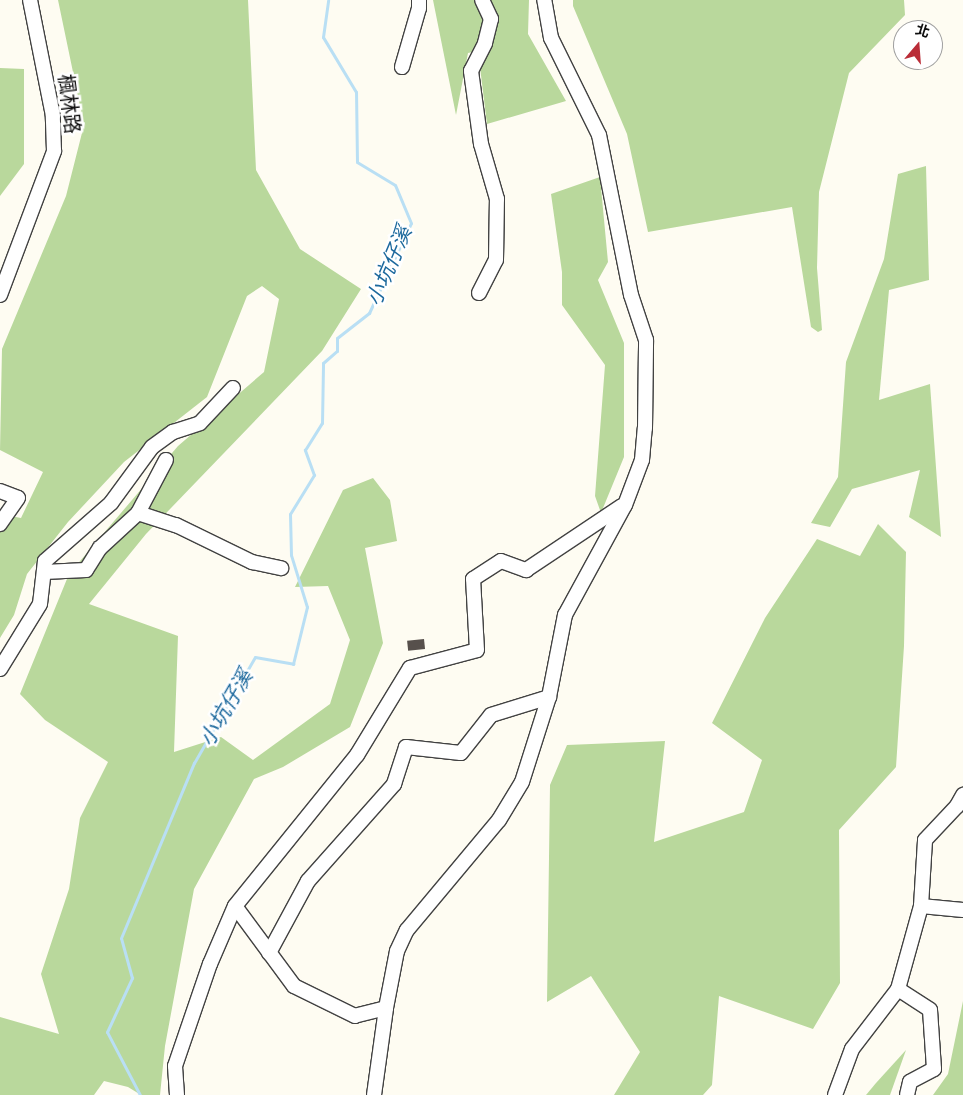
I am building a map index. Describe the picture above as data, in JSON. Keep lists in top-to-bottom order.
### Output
{
  "streets": {
    "street": ["楓林路"]
  },
  "water": ["小坑仔溪"],
  "north": "top"
}
